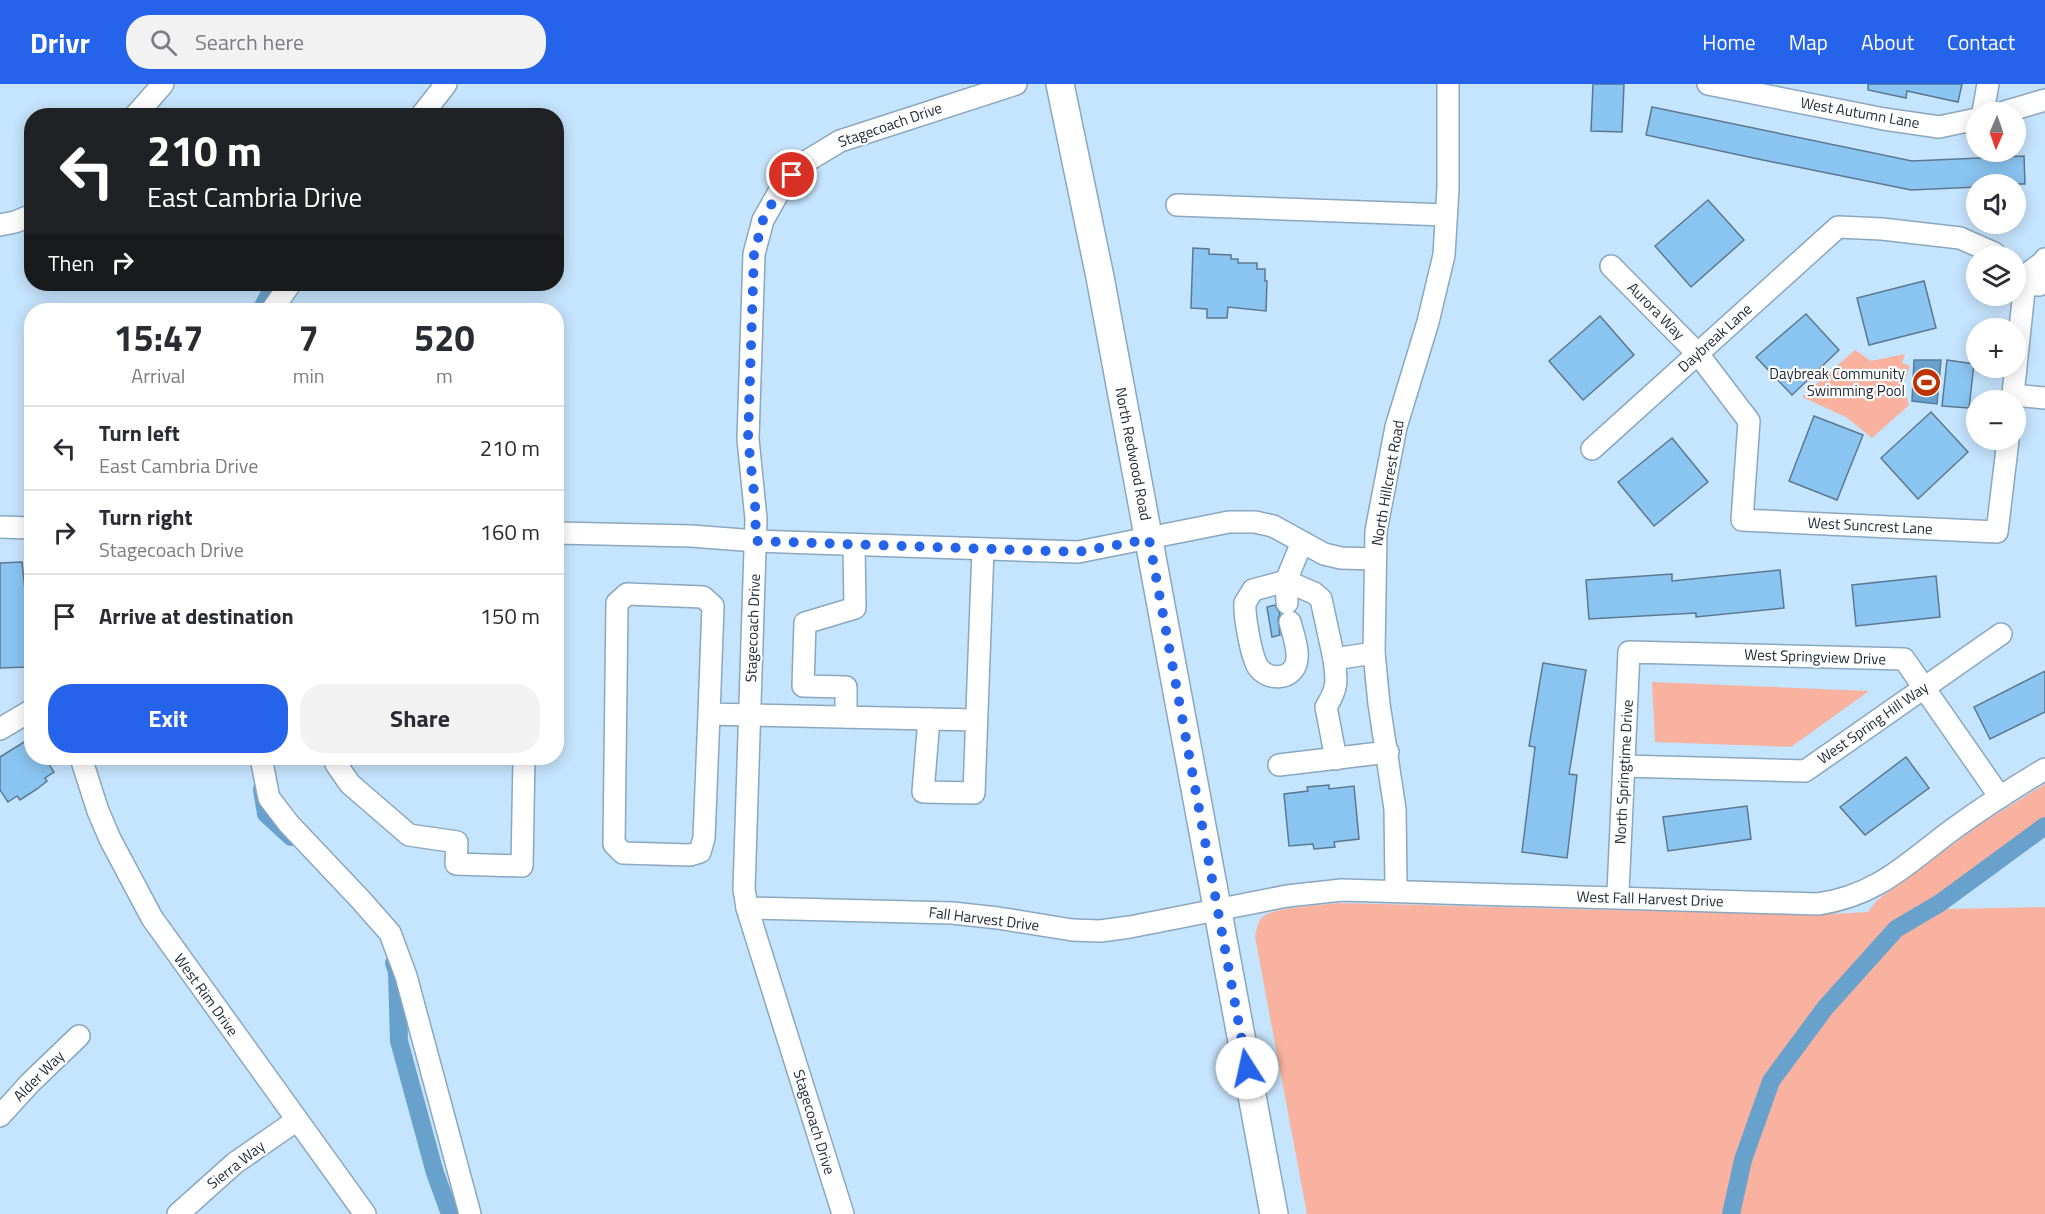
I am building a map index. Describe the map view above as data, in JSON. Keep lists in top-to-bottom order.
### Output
{
  "streets": {
    "main road": ["North Redwood Road"],
    "street": [
      "West Autumn Lane",
      "Stagecoach Drive",
      "Aurora Way",
      "Daybreak Lane",
      "North Hillcrest Road",
      "West Suncrest Lane",
      "West Springview Drive",
      "West Spring Hill Way",
      "North Springtime Drive",
      "West Fall Harvest Drive",
      "Fall Harvest Drive",
      "West Rim Drive",
      "Alder Way",
      "Sierra Way"
    ]
  },
  "crossings": [
    ["Stagecoach Drive", "Fall Harvest Drive"],
    ["Aurora Way", "Daybreak Lane"],
    ["Aurora Way", "West Suncrest Lane"],
    ["North Redwood Road", "West Fall Harvest Drive"],
    ["North Redwood Road", "Fall Harvest Drive"],
    ["West Springview Drive", "West Spring Hill Way"],
    ["West Springview Drive", "North Springtime Drive"],
    ["West Springview Drive", "West Fall Harvest Drive"],
    ["West Spring Hill Way", "North Springtime Drive"],
    ["West Fall Harvest Drive", "Fall Harvest Drive"],
    ["West Rim Drive", "Sierra Way"]
  ],
  "places": {
    "sports": ["Daybreak Community Swimming Pool"]
  },
  "north": "bottom",
  "page": {
    "header": "Drivr",
    "search": "Search here",
    "nav": [
      "Home",
      "Map",
      "About",
      "Contact"
    ],
    "map_buttons": ["+", "−"],
    "turn": ["210 m", "East Cambria Drive"],
    "then": "Then",
    "eta": [
      "15:47",
      "Arrival",
      "7",
      "min",
      "520",
      "m"
    ],
    "list": [
      {
        "name": "Turn left",
        "note": "East Cambria Drive",
        "value": "210 m"
      },
      {
        "name": "Turn right",
        "note": "Stagecoach Drive",
        "value": "160 m"
      },
      {
        "name": "Arrive at destination",
        "value": "150 m"
      }
    ],
    "buttons": ["Exit", "Share"]
  }
}
